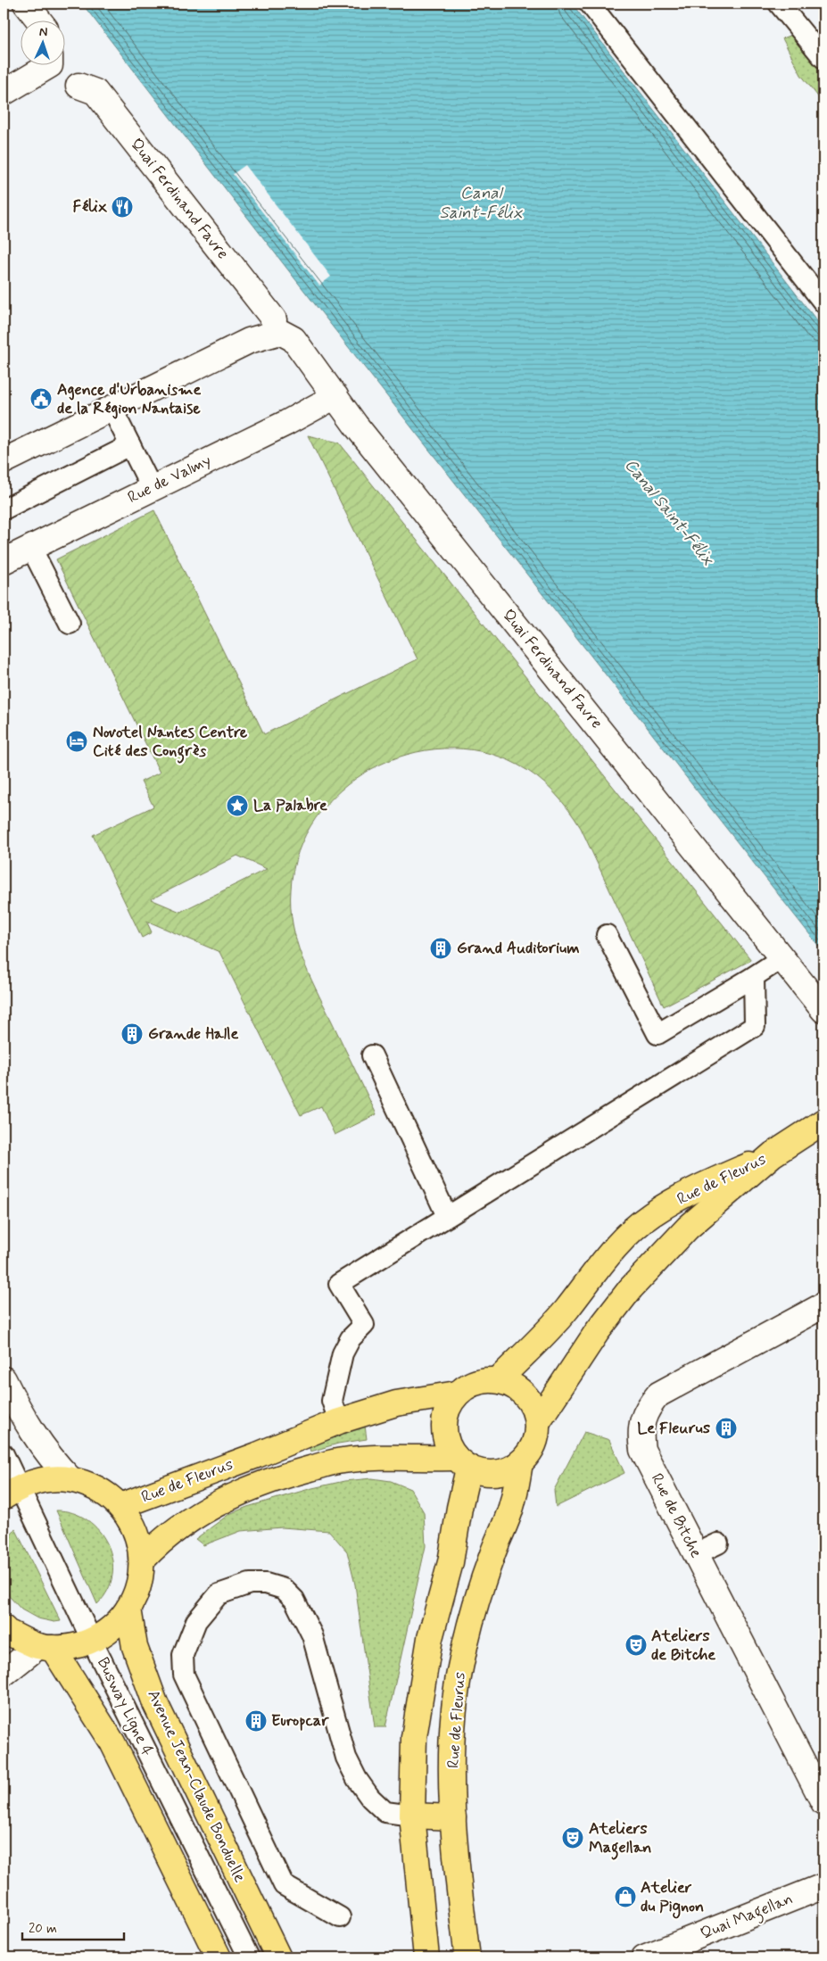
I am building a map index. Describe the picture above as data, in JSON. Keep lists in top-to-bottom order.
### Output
{
  "streets": {
    "main road": ["Rue de Fleurus", "Avenue Jean-Claude Bonduelle"],
    "street": [
      "Quai Ferdinand Favre",
      "Rue de Valmy",
      "Rue de Bitche",
      "Quai Magellan"
    ],
    "lane": ["Busway Ligne 4"]
  },
  "crossings": [
    ["Quai Ferdinand Favre", "Rue de Valmy"]
  ],
  "water": ["Canal Saint-Félix"],
  "places": {
    "restaurant": ["Félix"],
    "public building": ["Agence d'Urbanisme de la Région Nantaise"],
    "hotel": ["Novotel Nantes Centre Cité des Congrès"],
    "place": ["La Palabre"],
    "building": [
      "Grand Auditorium",
      "Grande Halle",
      "Le Fleurus",
      "Europcar"
    ],
    "theatre": ["Ateliers de Bitche", "Ateliers Magellan"],
    "shop": ["Atelier du Pignon"]
  },
  "scale_bar": "20 m",
  "north": "top"
}
